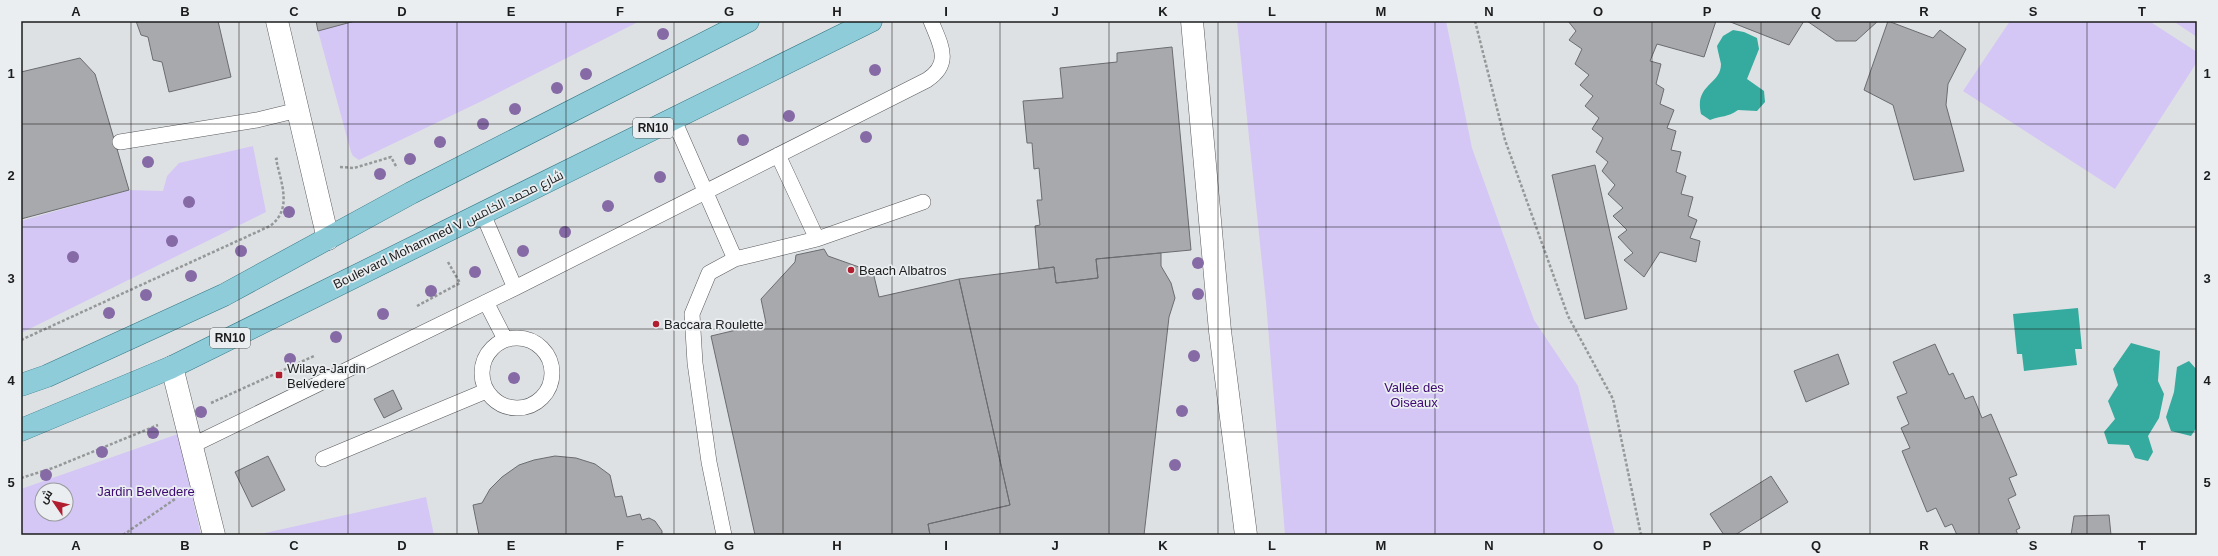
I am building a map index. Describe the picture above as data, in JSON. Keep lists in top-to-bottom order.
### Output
{
  "streets": {
    "main road": ["RN10", "Boulevard Mohammed V شارع محمد الخامس"]
  },
  "parks": ["Vallée des Oiseaux", "Jardin Belvedere"],
  "places": {
    "other": ["Beach Albatros", "Baccara Roulette"],
    "transit": ["Wilaya-Jardin Belvedere"]
  },
  "north": "top left",
  "grid": {
    "columns": [
      "A",
      "B",
      "C",
      "D",
      "E",
      "F",
      "G",
      "H",
      "I",
      "J",
      "K",
      "L",
      "M",
      "N",
      "O",
      "P",
      "Q",
      "R",
      "S",
      "T"
    ],
    "rows": [
      "1",
      "2",
      "3",
      "4",
      "5"
    ]
  }
}
